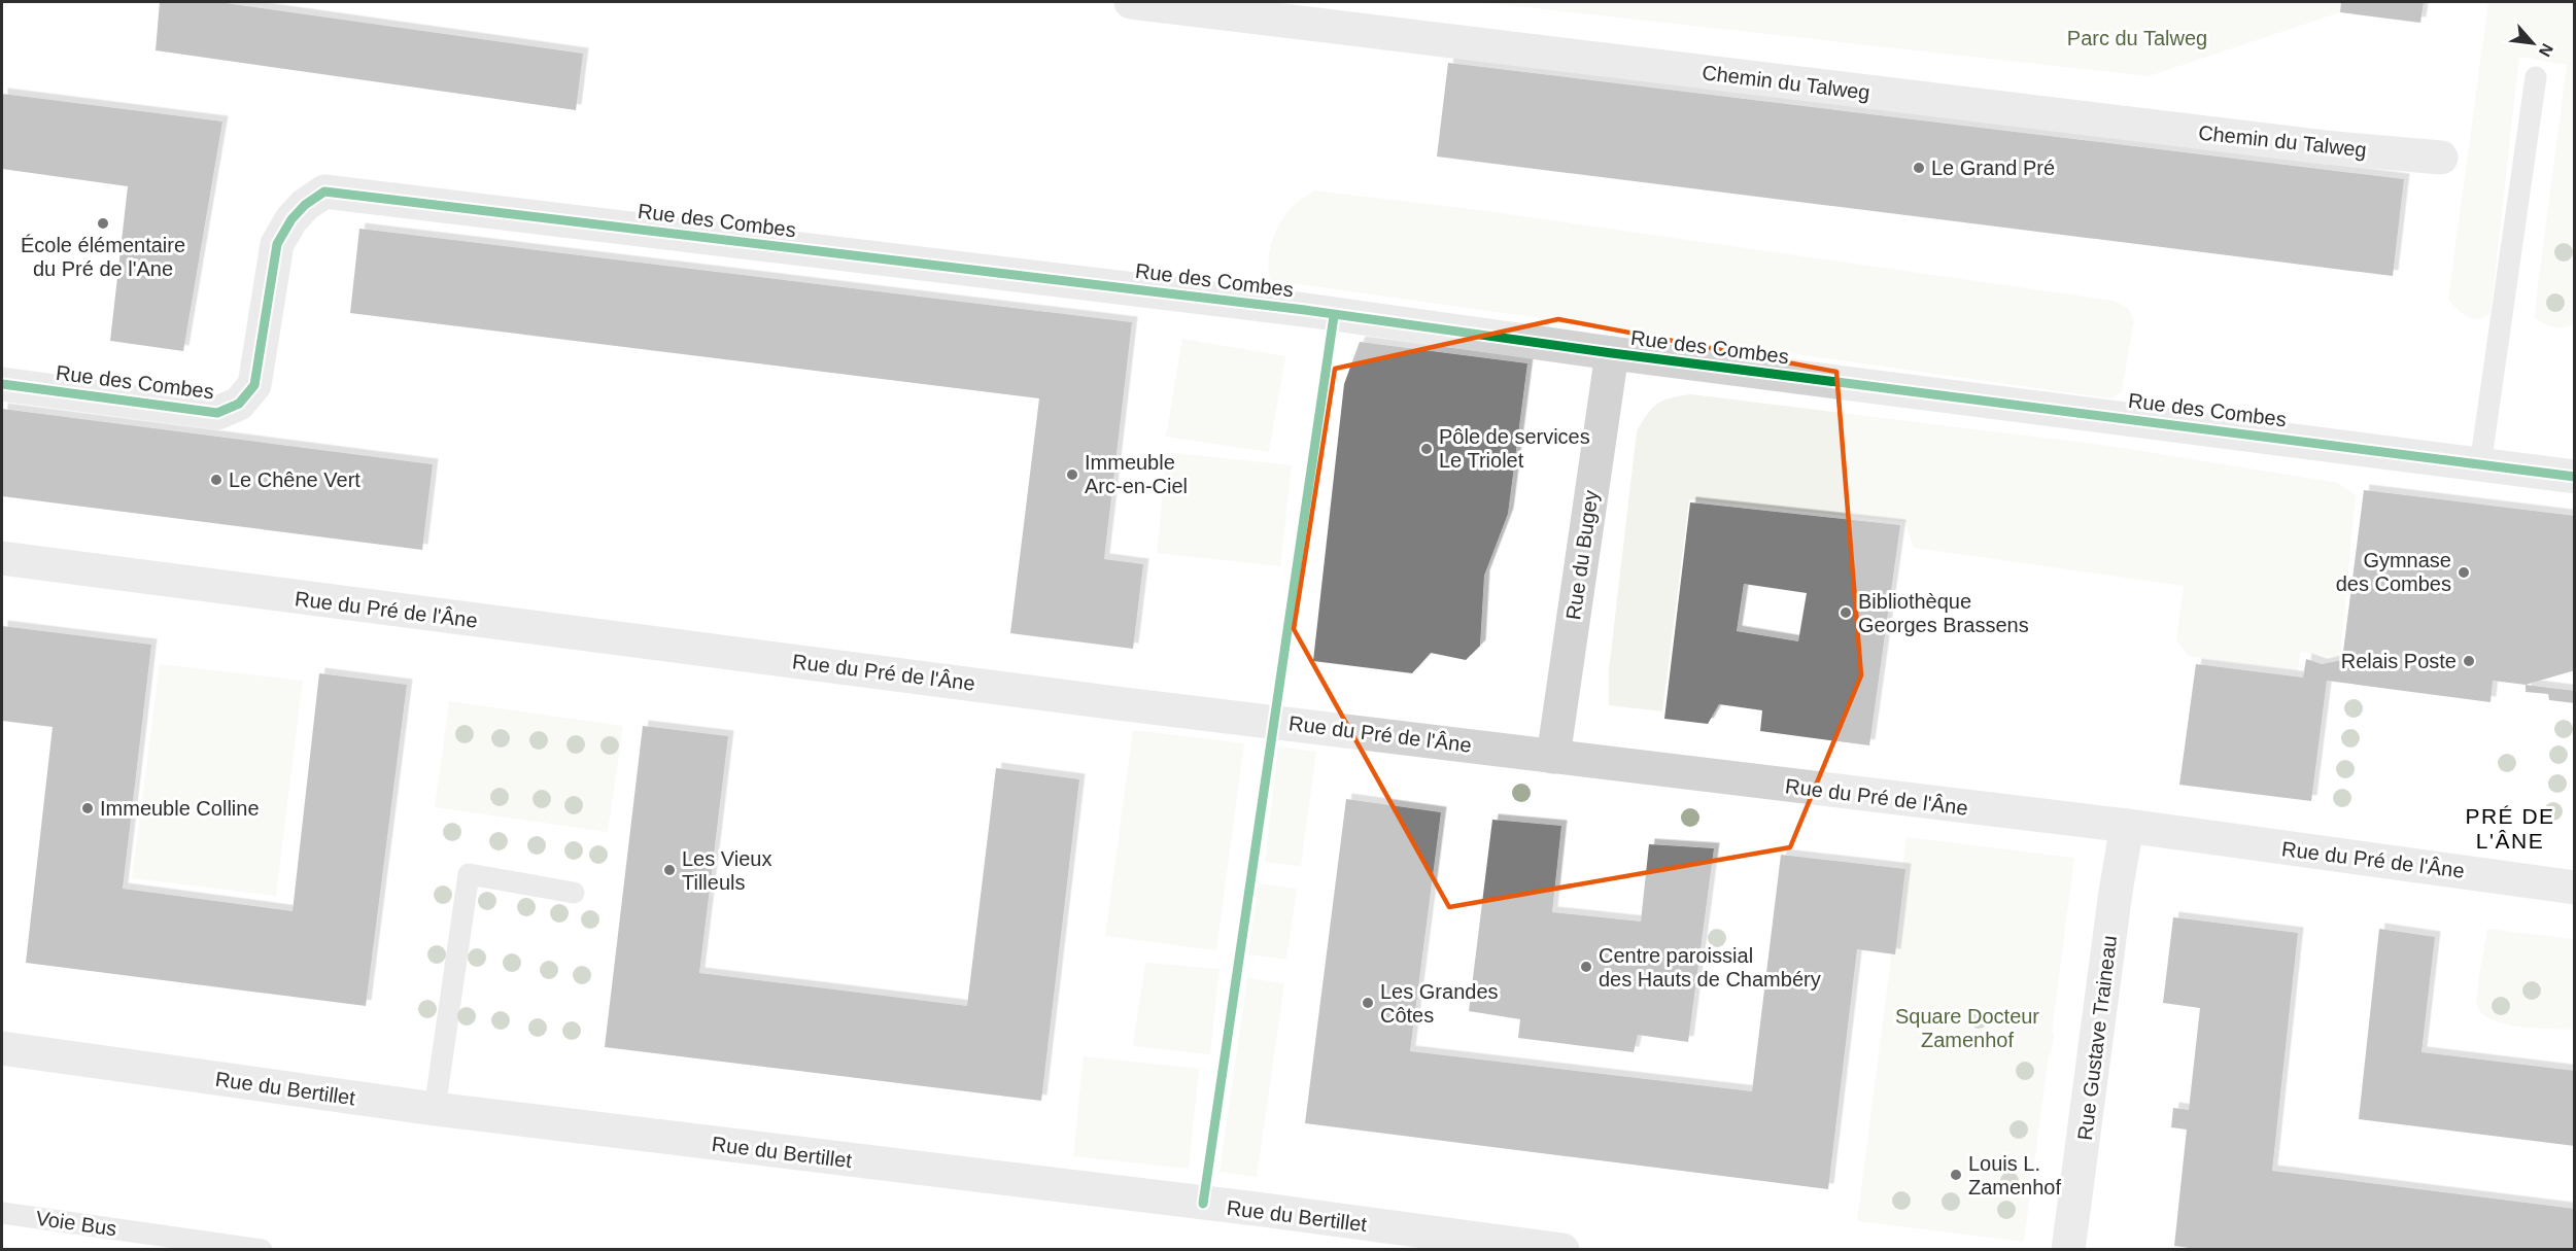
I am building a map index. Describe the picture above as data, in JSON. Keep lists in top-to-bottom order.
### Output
{
  "streets": {
    "street": [
      "Chemin du Talweg",
      "Rue des Combes",
      "Rue du Bugey",
      "Rue du Pré de l'Âne",
      "Rue Gustave Traineau",
      "Rue du Bertillet"
    ],
    "lane": ["Voie Bus"]
  },
  "crossings": [
    ["Rue des Combes", "Rue du Bugey"],
    ["Rue du Bugey", "Rue du Pré de l'Âne"],
    ["Rue du Pré de l'Âne", "Rue Gustave Traineau"]
  ],
  "districts": ["PRÉ DE L'ÂNE"],
  "parks": ["Parc du Talweg", "Square Docteur Zamenhof"],
  "places": [
    "Le Grand Pré",
    "École élémentaire du Pré de l'Ane",
    "Pôle de services Le Triolet",
    "Immeuble Arc-en-Ciel",
    "Le Chêne Vert",
    "Gymnase des Combes",
    "Bibliothèque Georges Brassens",
    "Relais Poste",
    "Immeuble Colline",
    "Les Vieux Tilleuls",
    "Centre paroissial des Hauts de Chambéry",
    "Les Grandes Côtes",
    "Louis L. Zamenhof"
  ],
  "north": "bottom right"
}
